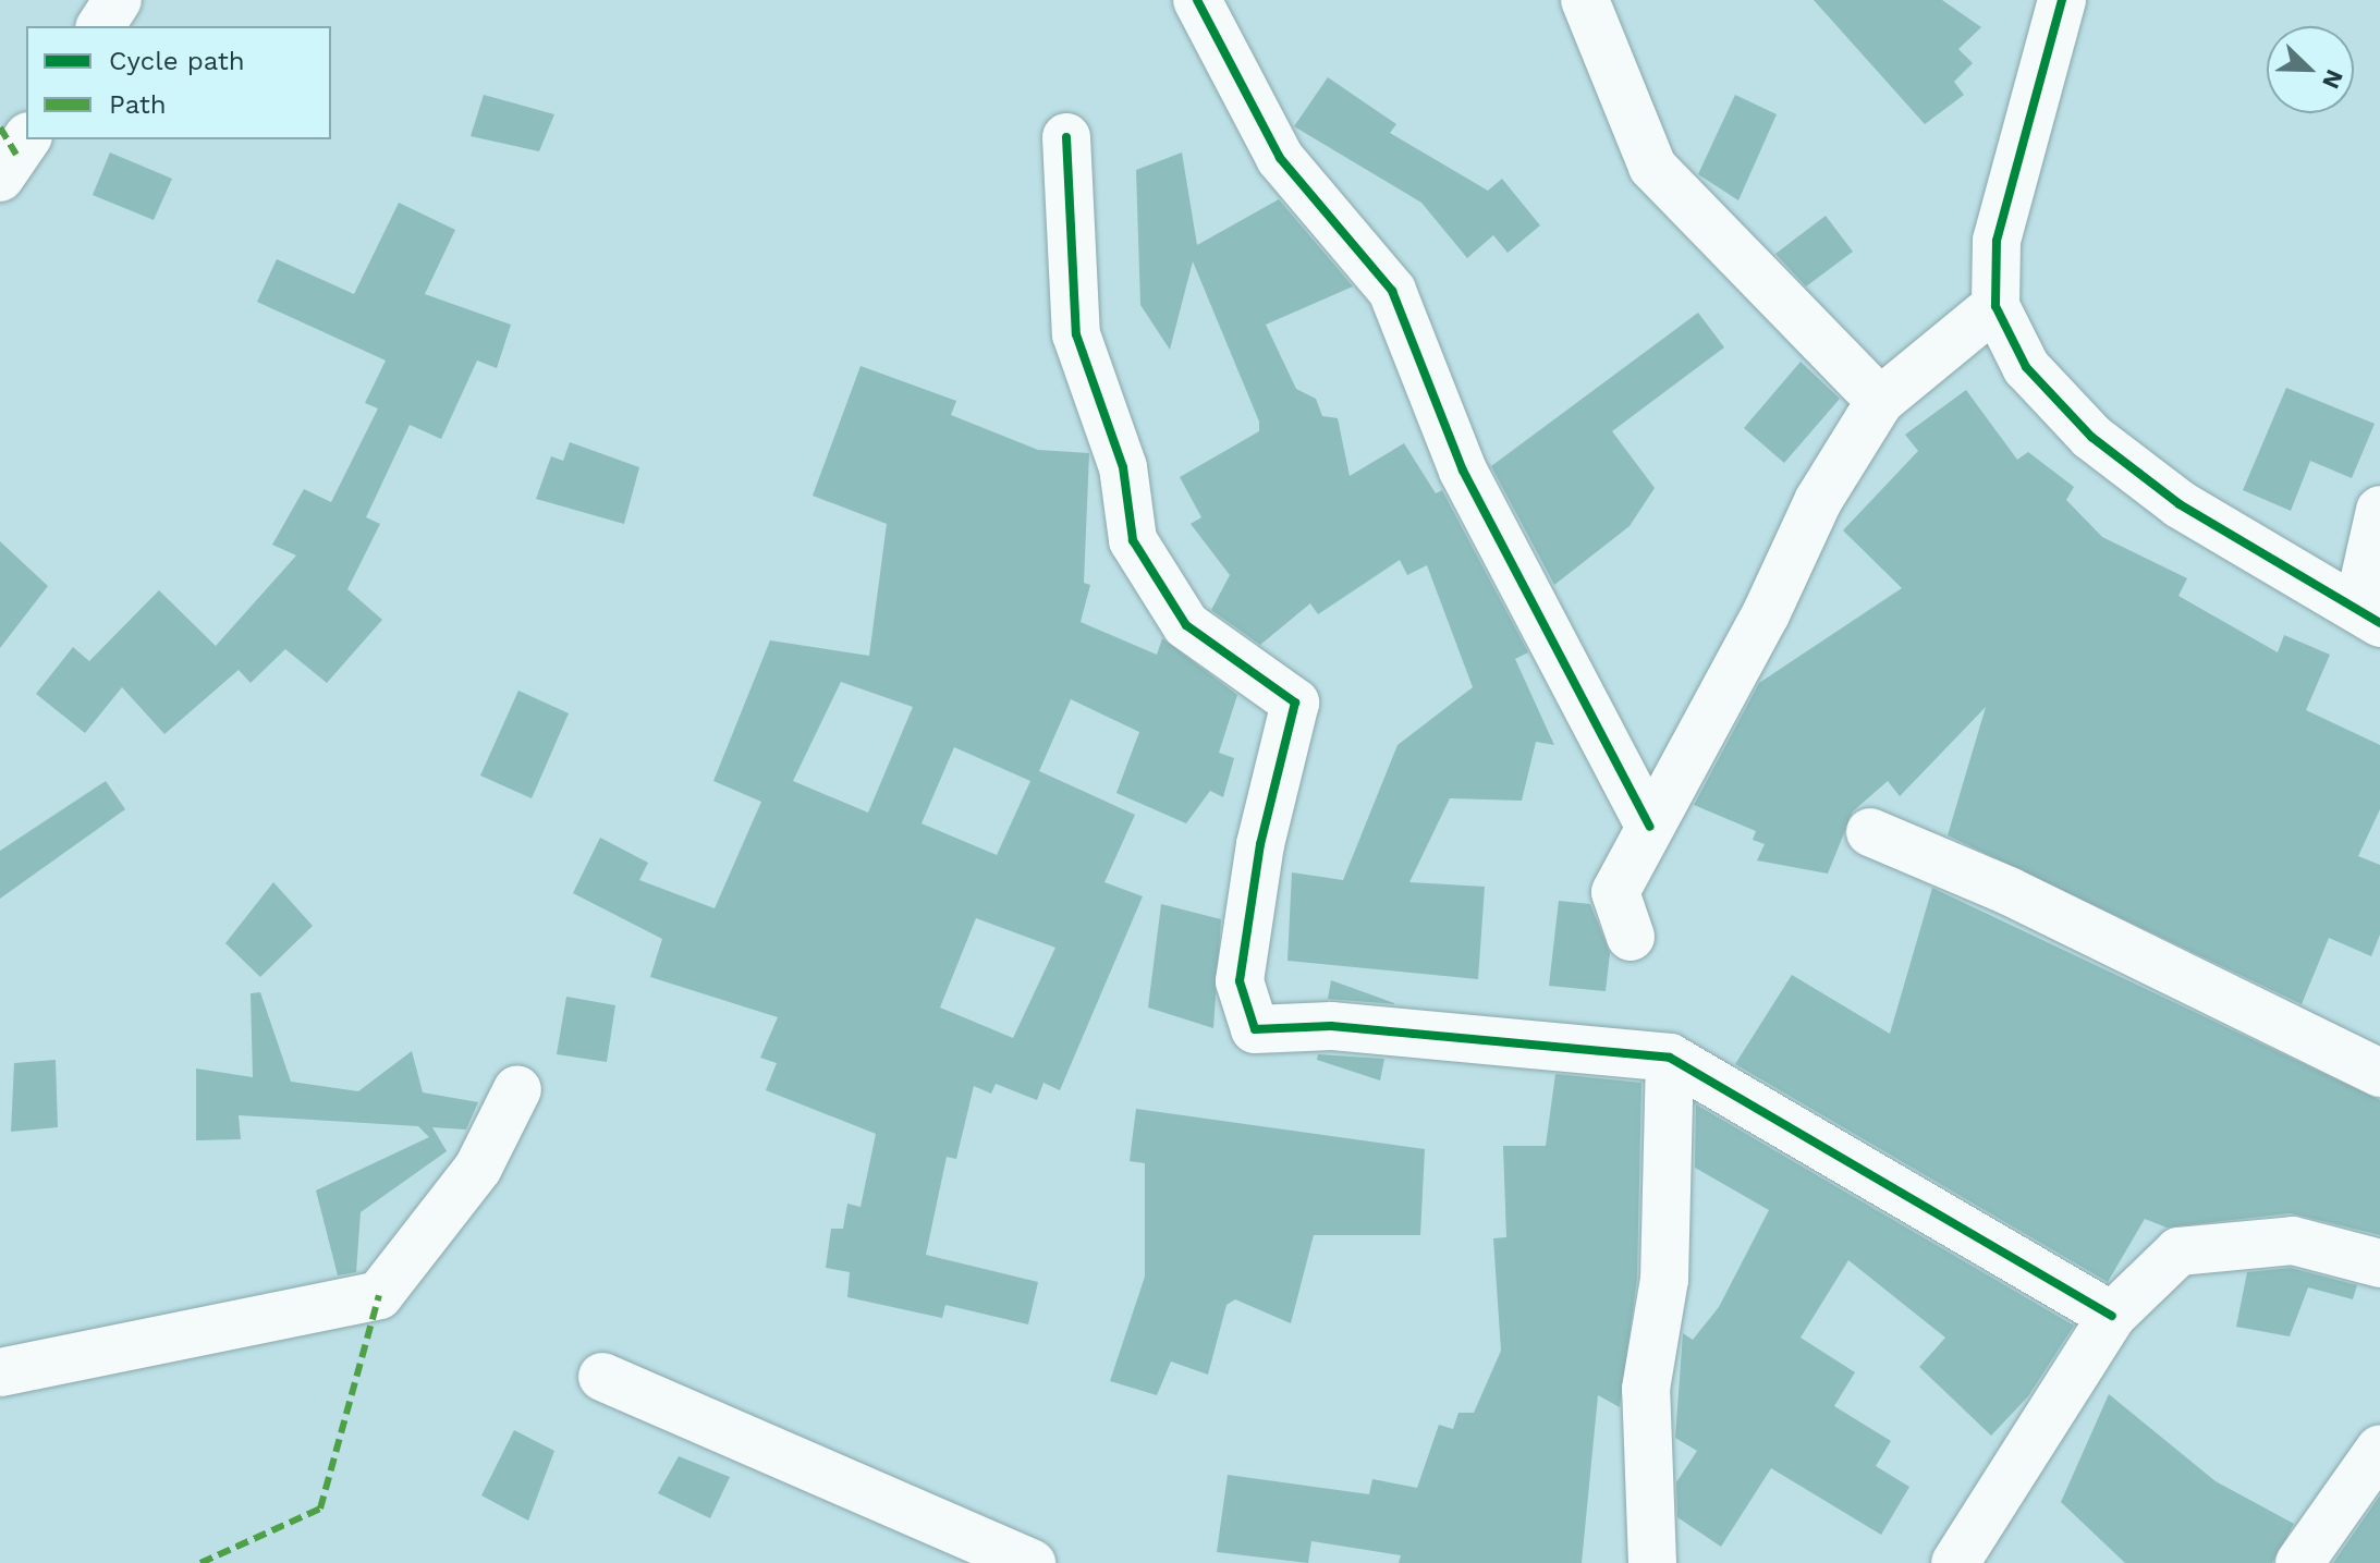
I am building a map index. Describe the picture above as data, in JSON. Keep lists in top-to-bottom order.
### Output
{
  "legend": ["Cycle path", "Path"],
  "north": "bottom right"
}
